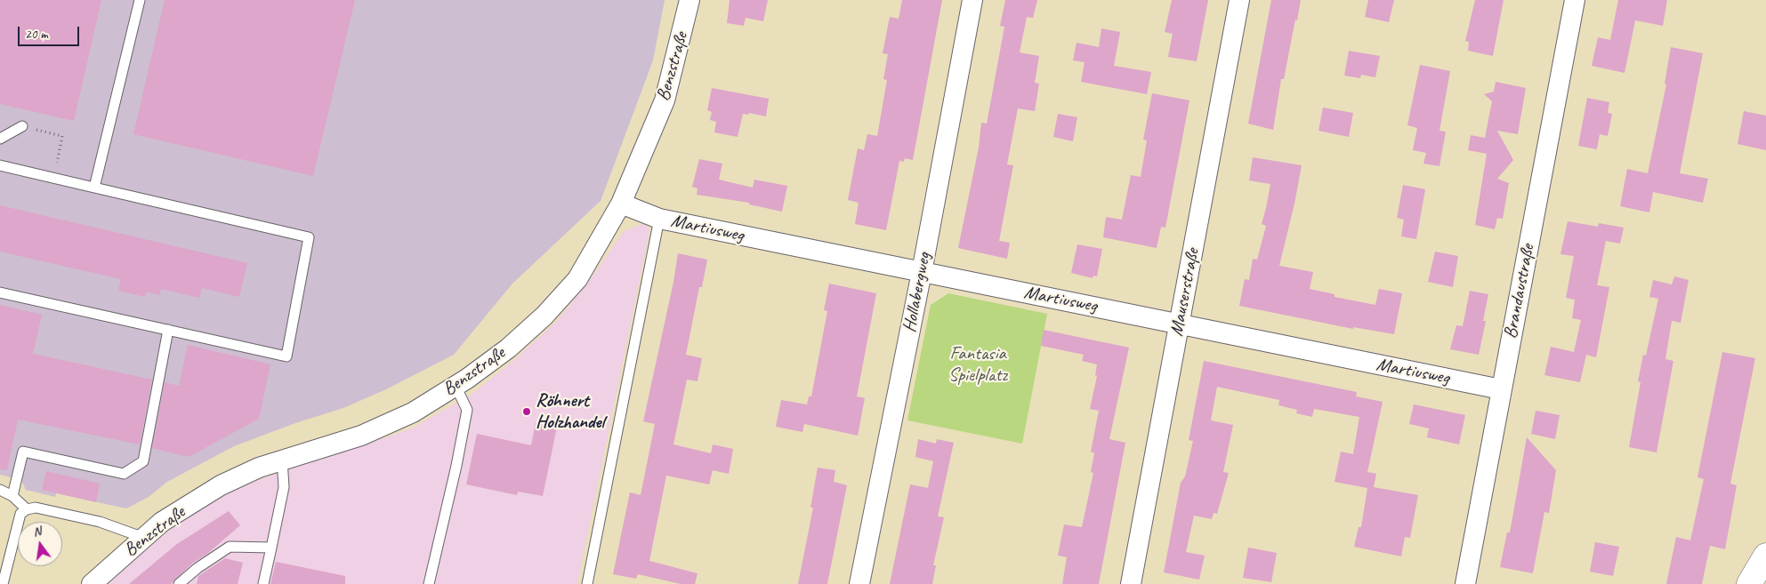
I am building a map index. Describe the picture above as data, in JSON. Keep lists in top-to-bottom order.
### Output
{
  "streets": {
    "street": [
      "Benzstraße",
      "Martiusweg",
      "Brandaustraße",
      "Hollabergweg",
      "Mauserstraße"
    ]
  },
  "crossings": [
    ["Benzstraße", "Martiusweg"],
    ["Martiusweg", "Brandaustraße"],
    ["Martiusweg", "Hollabergweg"],
    ["Martiusweg", "Mauserstraße"]
  ],
  "parks": ["Fantasia Spielplatz"],
  "places": ["Röhnert Holzhandel"],
  "scale_bar": "20 m",
  "north": "top"
}
